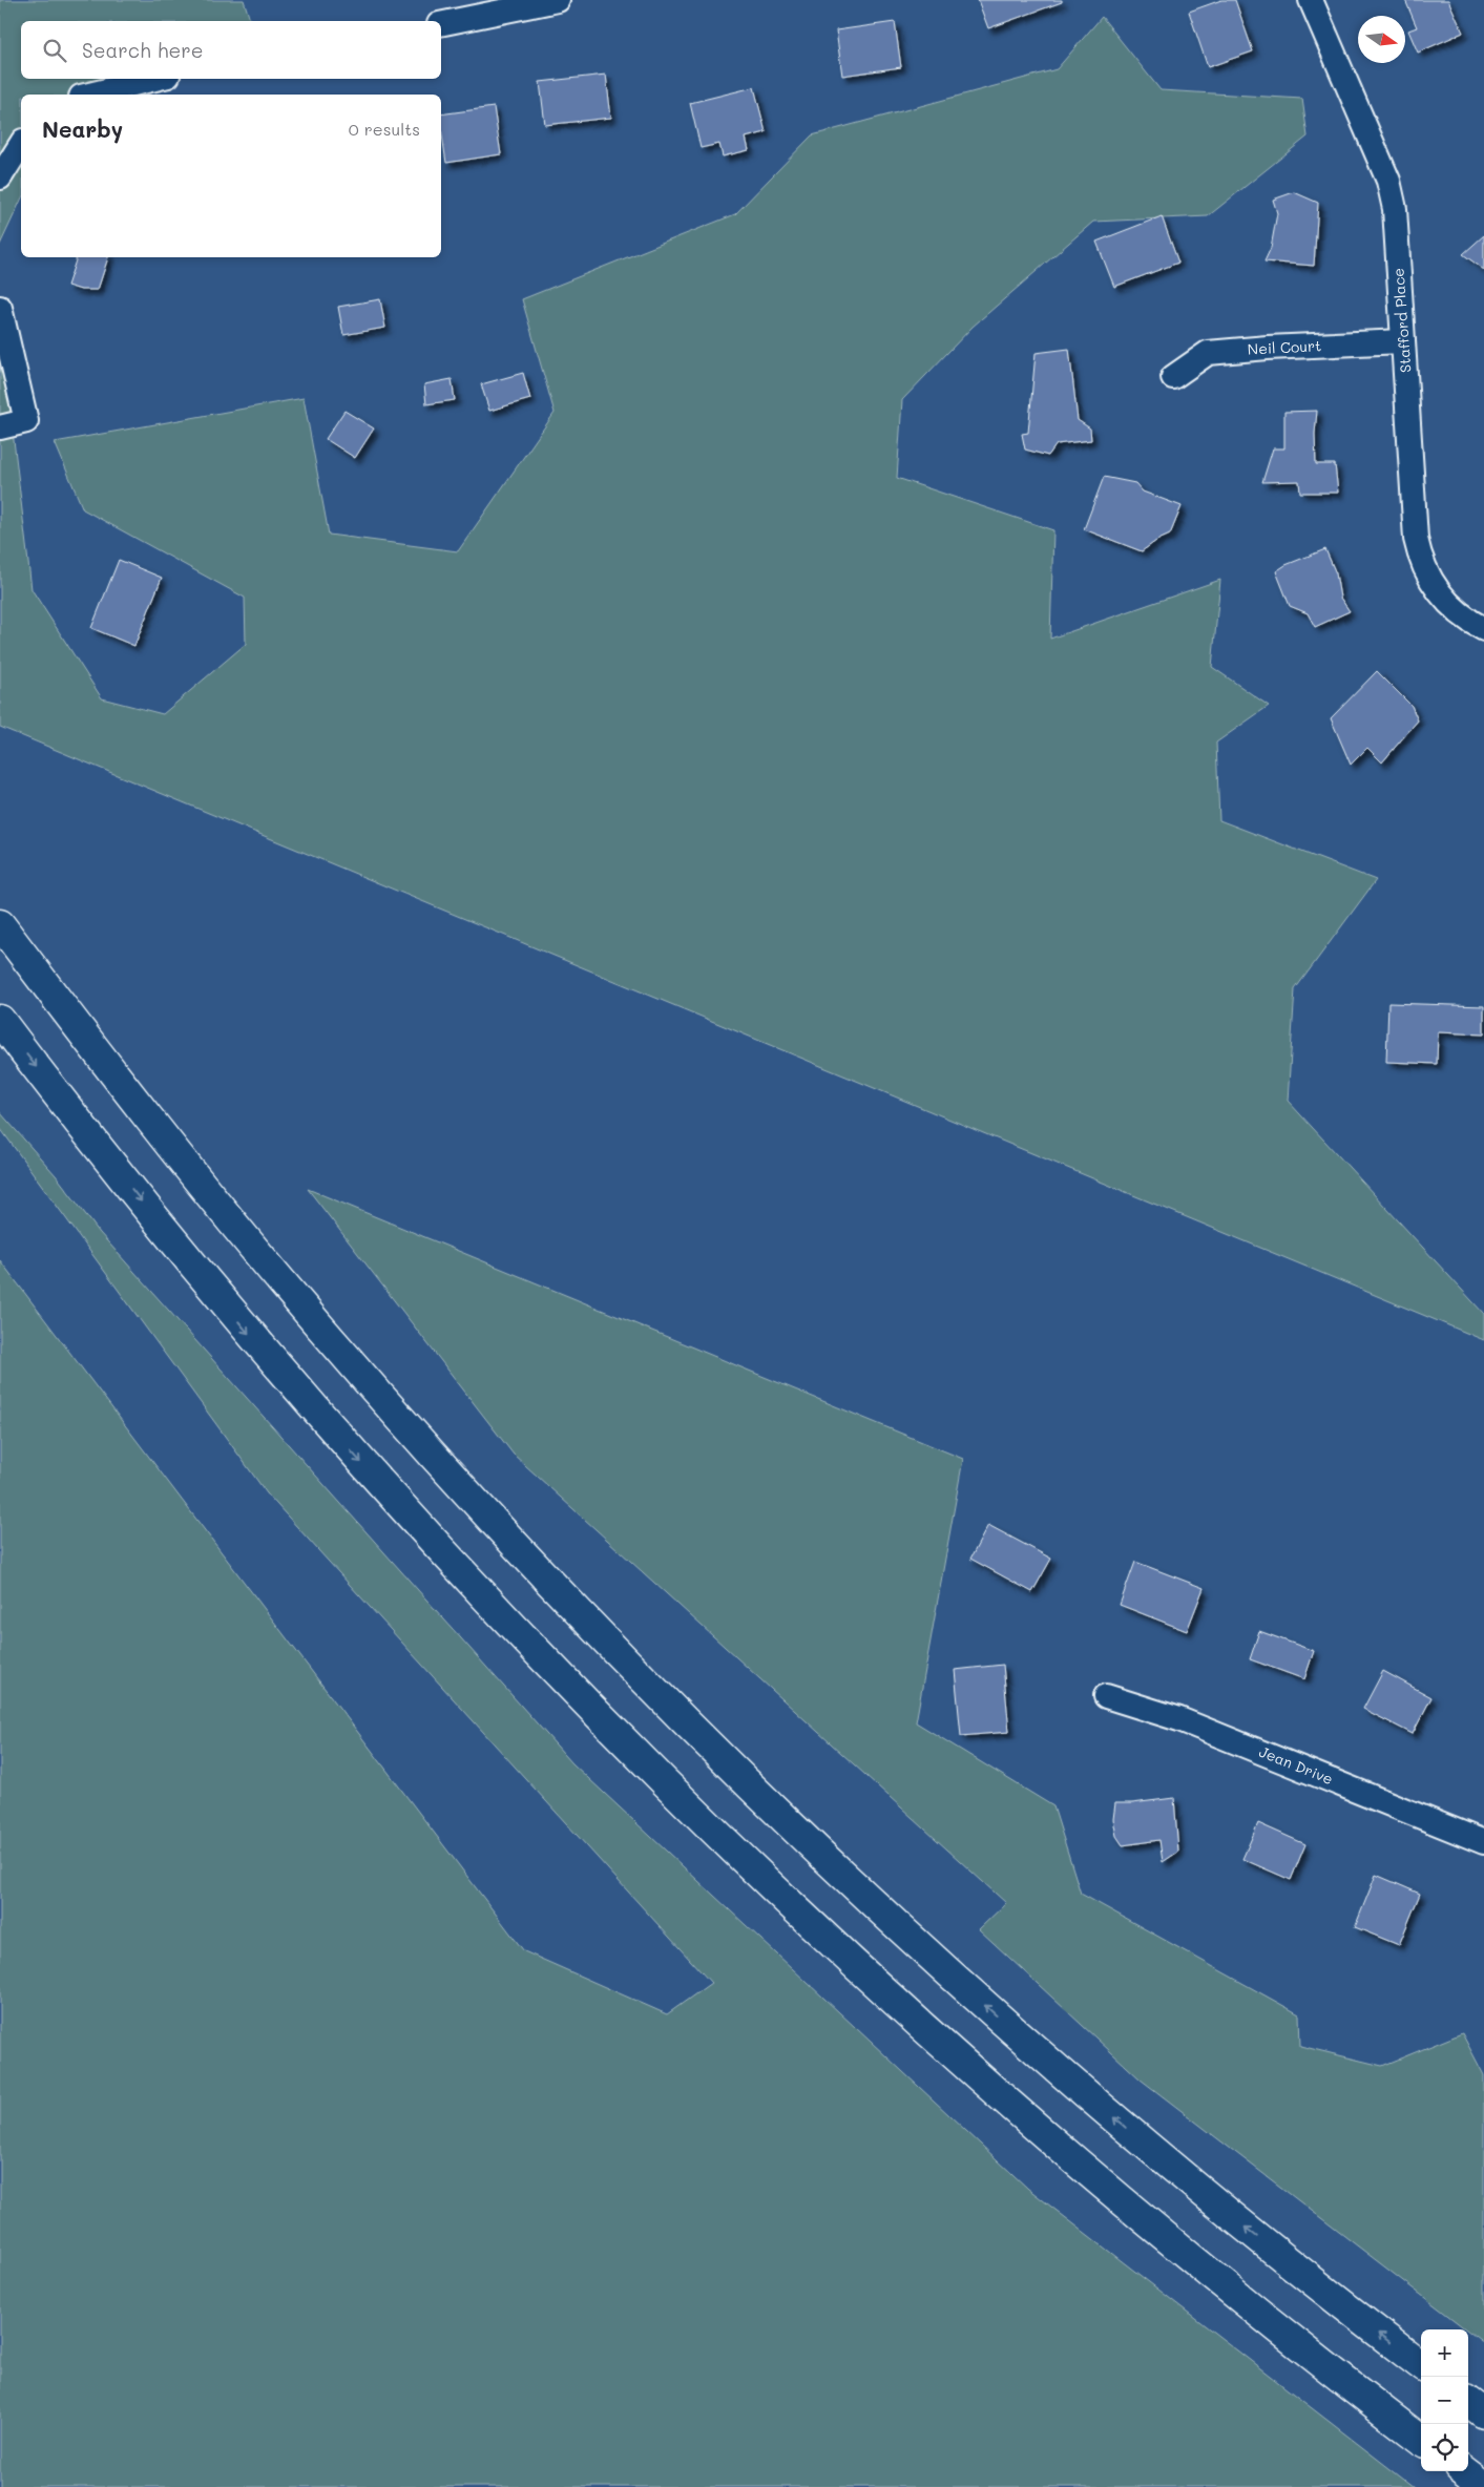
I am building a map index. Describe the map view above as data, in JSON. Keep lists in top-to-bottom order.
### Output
{
  "streets": {
    "street": ["Stafford Place", "Neil Court", "Jean Drive"]
  },
  "crossings": [
    ["Stafford Place", "Neil Court"]
  ],
  "north": "right",
  "page": {
    "search": "Search here",
    "heading": ["Nearby", "0 results"],
    "map_buttons": ["+", "−"]
  }
}
